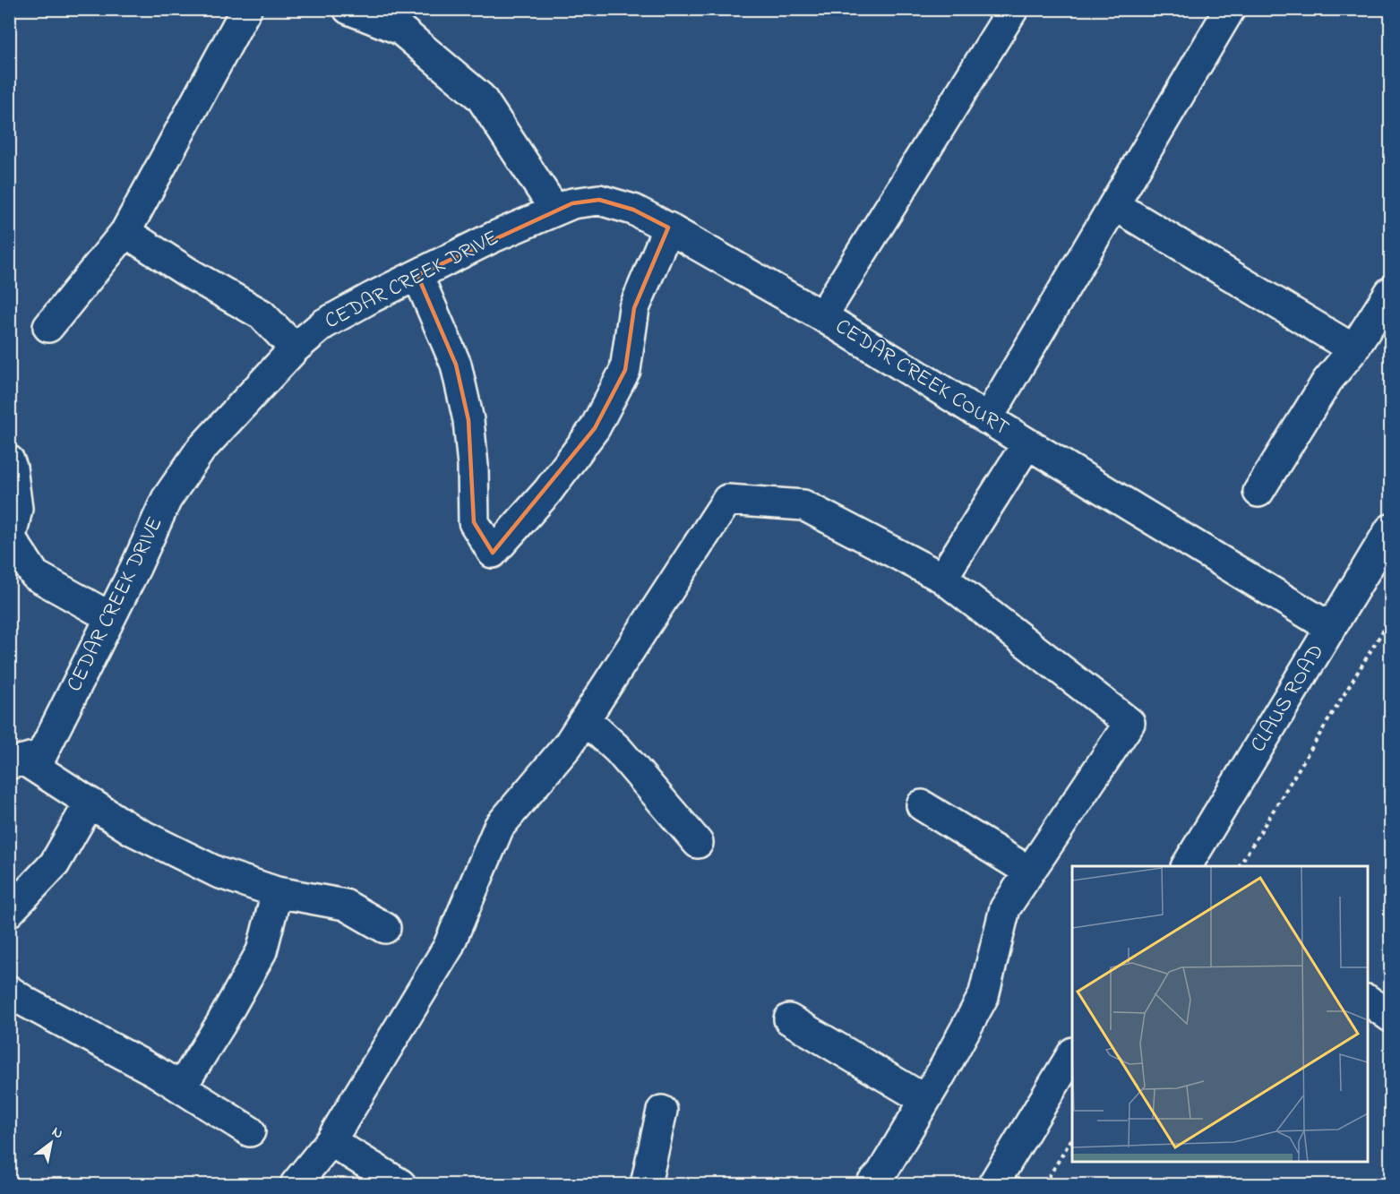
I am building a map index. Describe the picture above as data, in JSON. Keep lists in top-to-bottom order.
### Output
{
  "streets": {
    "street": ["CEDAR CREEK DRIVE", "CEDAR CREEK COURT", "CLAUS ROAD"]
  },
  "crossings": [
    ["CEDAR CREEK DRIVE", "CEDAR CREEK COURT"],
    ["CEDAR CREEK COURT", "CLAUS ROAD"]
  ],
  "north": "top right"
}
